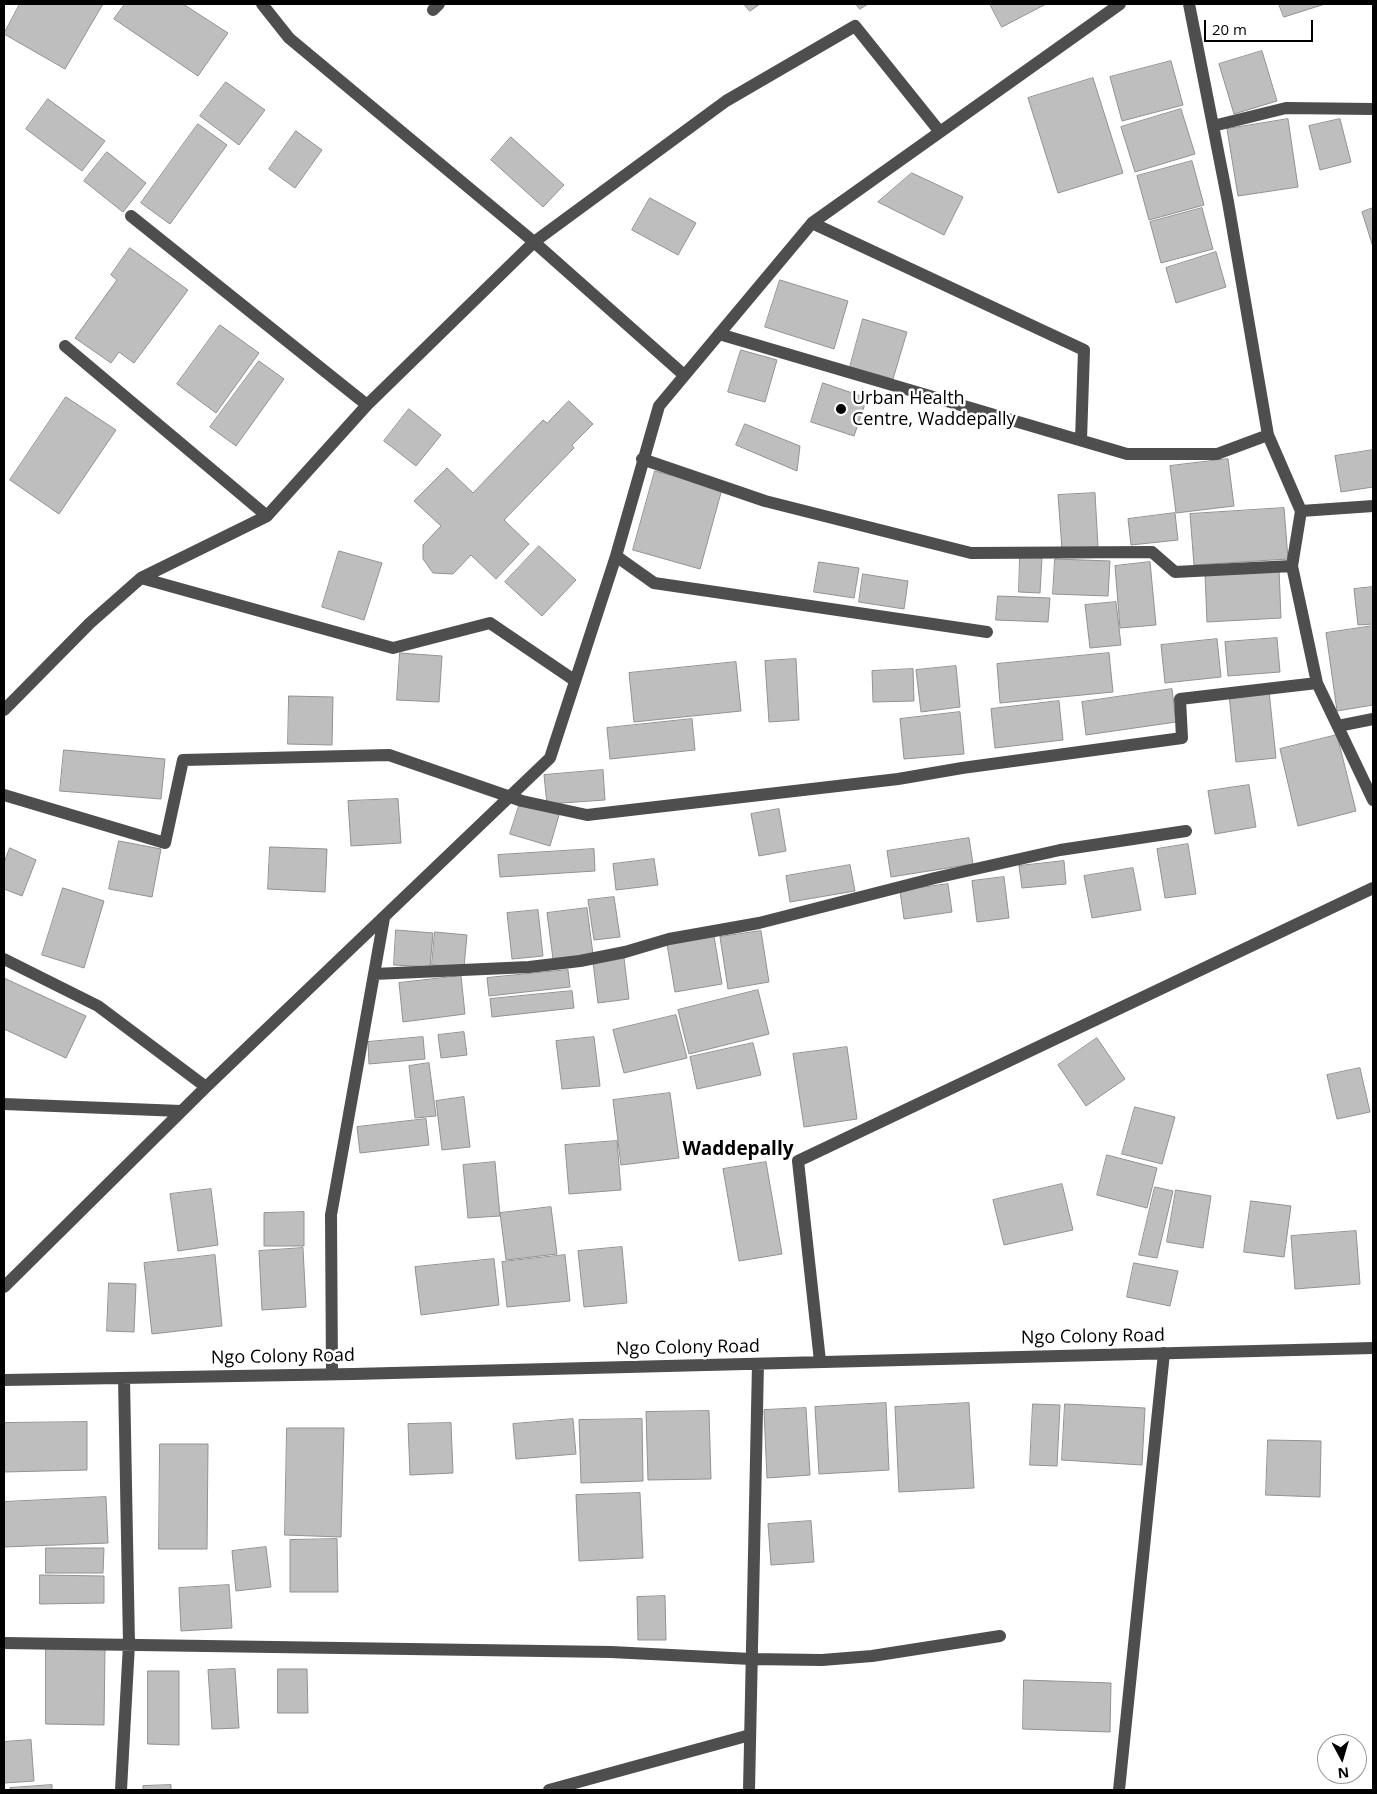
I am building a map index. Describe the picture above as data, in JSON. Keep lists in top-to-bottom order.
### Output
{
  "streets": {
    "street": ["Ngo Colony Road"]
  },
  "districts": ["Waddepally"],
  "places": ["Urban Health Centre, Waddepally"],
  "scale_bar": "20 m",
  "north": "bottom"
}
